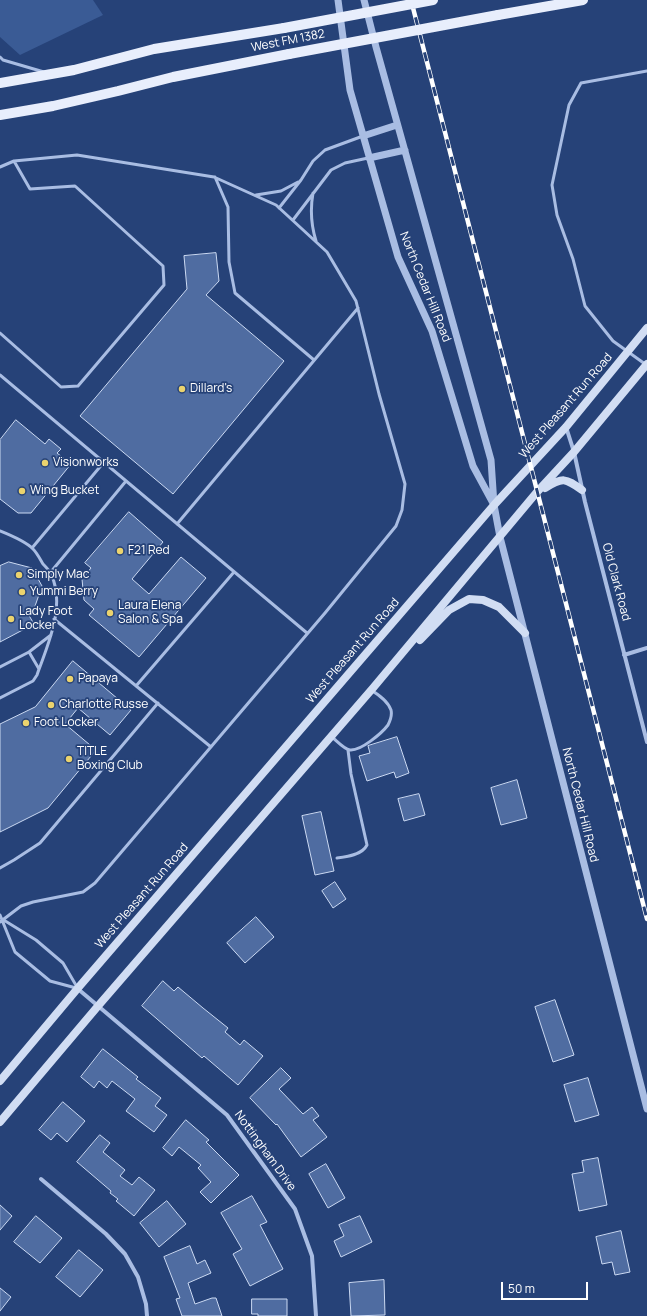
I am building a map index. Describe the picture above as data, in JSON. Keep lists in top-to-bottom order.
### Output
{
  "streets": {
    "main road": ["West FM 1382", "West Pleasant Run Road"],
    "street": ["North Cedar Hill Road", "Old Clark Road", "Nottingham Drive"]
  },
  "crossings": [
    ["North Cedar Hill Road", "West Pleasant Run Road"],
    ["West Pleasant Run Road", "Old Clark Road"],
    ["West Pleasant Run Road", "Nottingham Drive"]
  ],
  "places": [
    "Dillard's",
    "Visionworks",
    "Wing Bucket",
    "F21 Red",
    "Simply Mac",
    "Yummi Berry",
    "Laura Elena Salon & Spa",
    "Lady Foot Locker",
    "Papaya",
    "Charlotte Russe",
    "Foot Locker",
    "TITLE Boxing Club"
  ],
  "scale_bar": "50 m"
}
